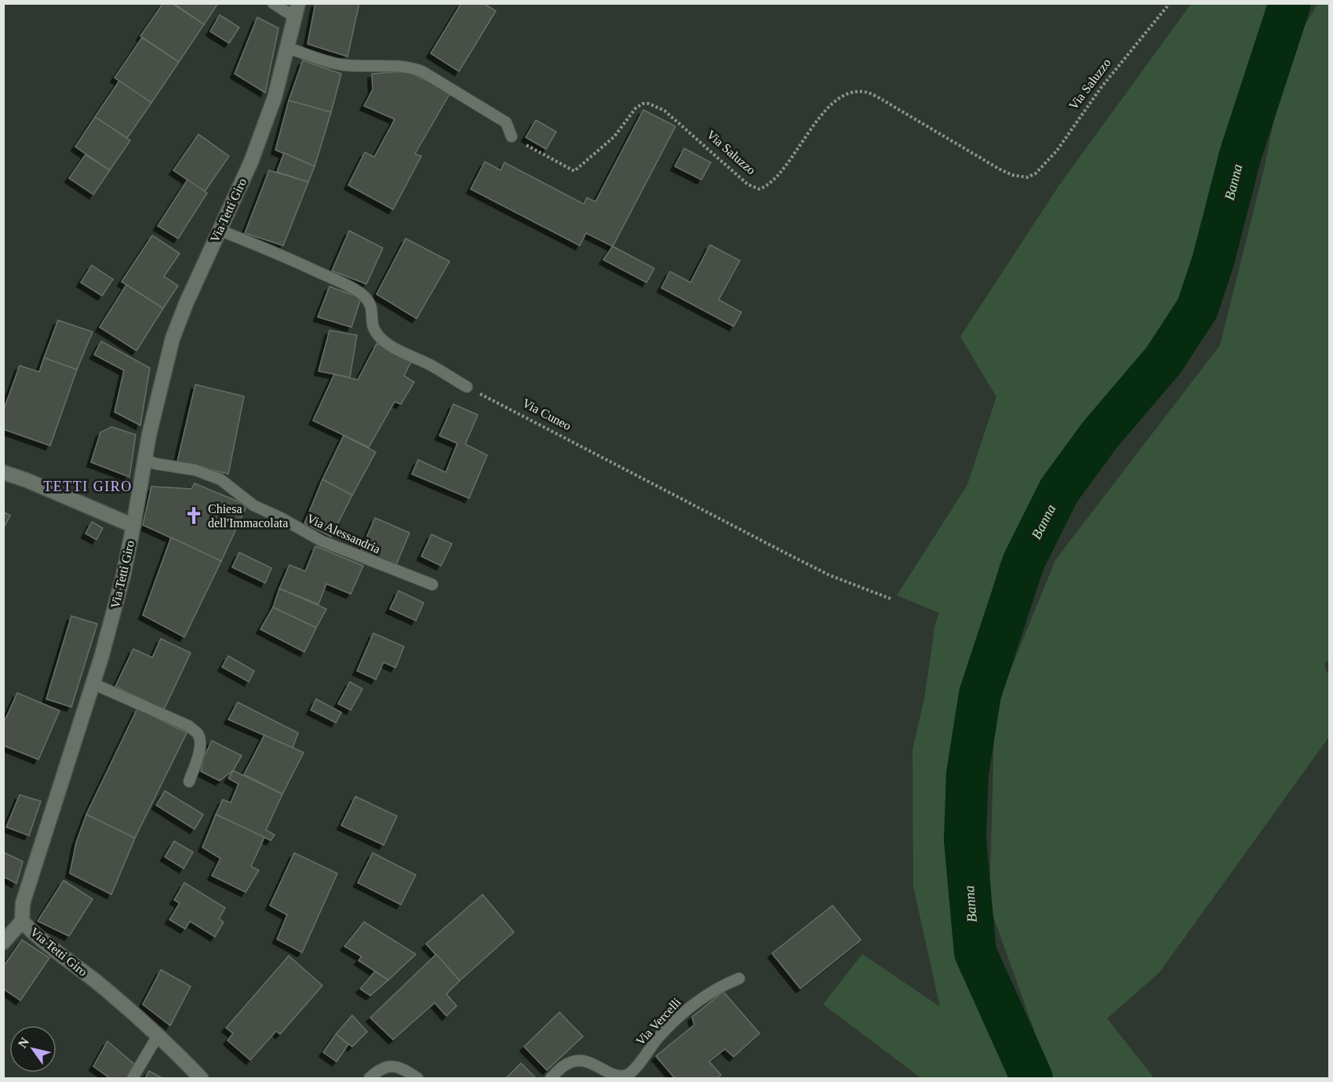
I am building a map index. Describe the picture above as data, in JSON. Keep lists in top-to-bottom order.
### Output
{
  "streets": {
    "street": ["Via Tetti Giro"],
    "lane": ["Via Alessandria", "Via Vercelli"],
    "path": ["Via Saluzzo", "Via Cuneo"]
  },
  "crossings": [
    ["Via Tetti Giro", "Via Alessandria"]
  ],
  "districts": ["TETTI GIRO"],
  "water": ["Banna"],
  "places": {
    "church": ["Chiesa dell'Immacolata"]
  },
  "north": "top left"
}
